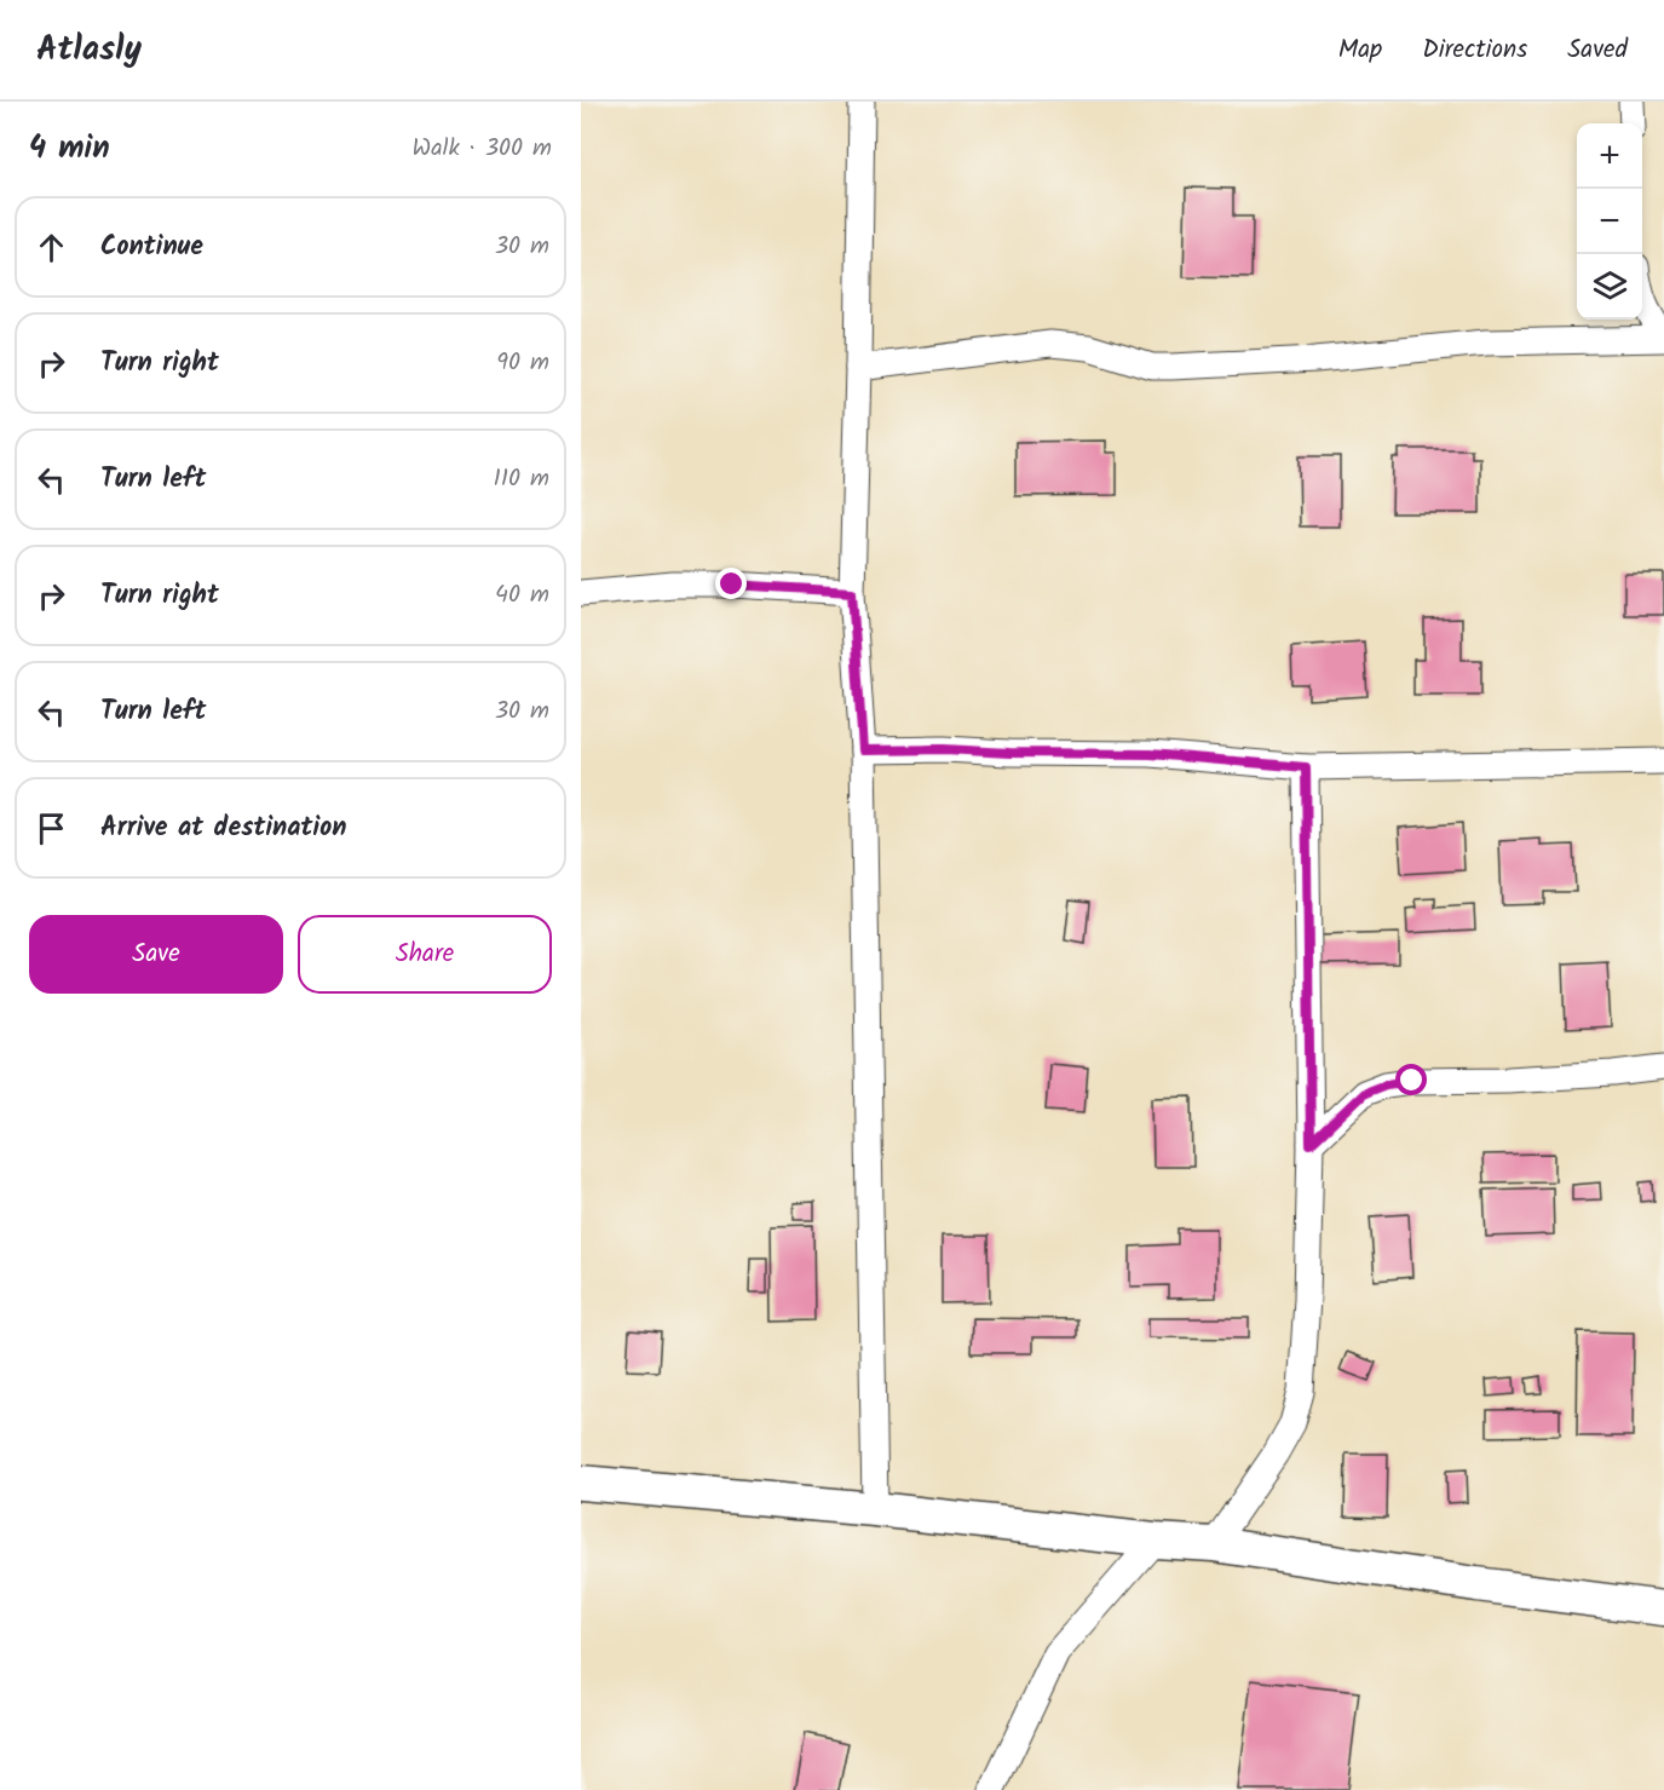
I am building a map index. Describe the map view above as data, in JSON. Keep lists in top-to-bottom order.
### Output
{
  "page": {
    "header": "Atlasly",
    "nav": ["Map", "Directions", "Saved"],
    "heading": ["4 min", "Walk · 300 m"],
    "map_buttons": ["+", "−"],
    "list": [
      ["Continue", "30 m"],
      ["Turn right", "90 m"],
      ["Turn left", "110 m"],
      ["Turn right", "40 m"],
      ["Turn left", "30 m"],
      "Arrive at destination"
    ],
    "buttons": ["Save", "Share"]
  }
}
